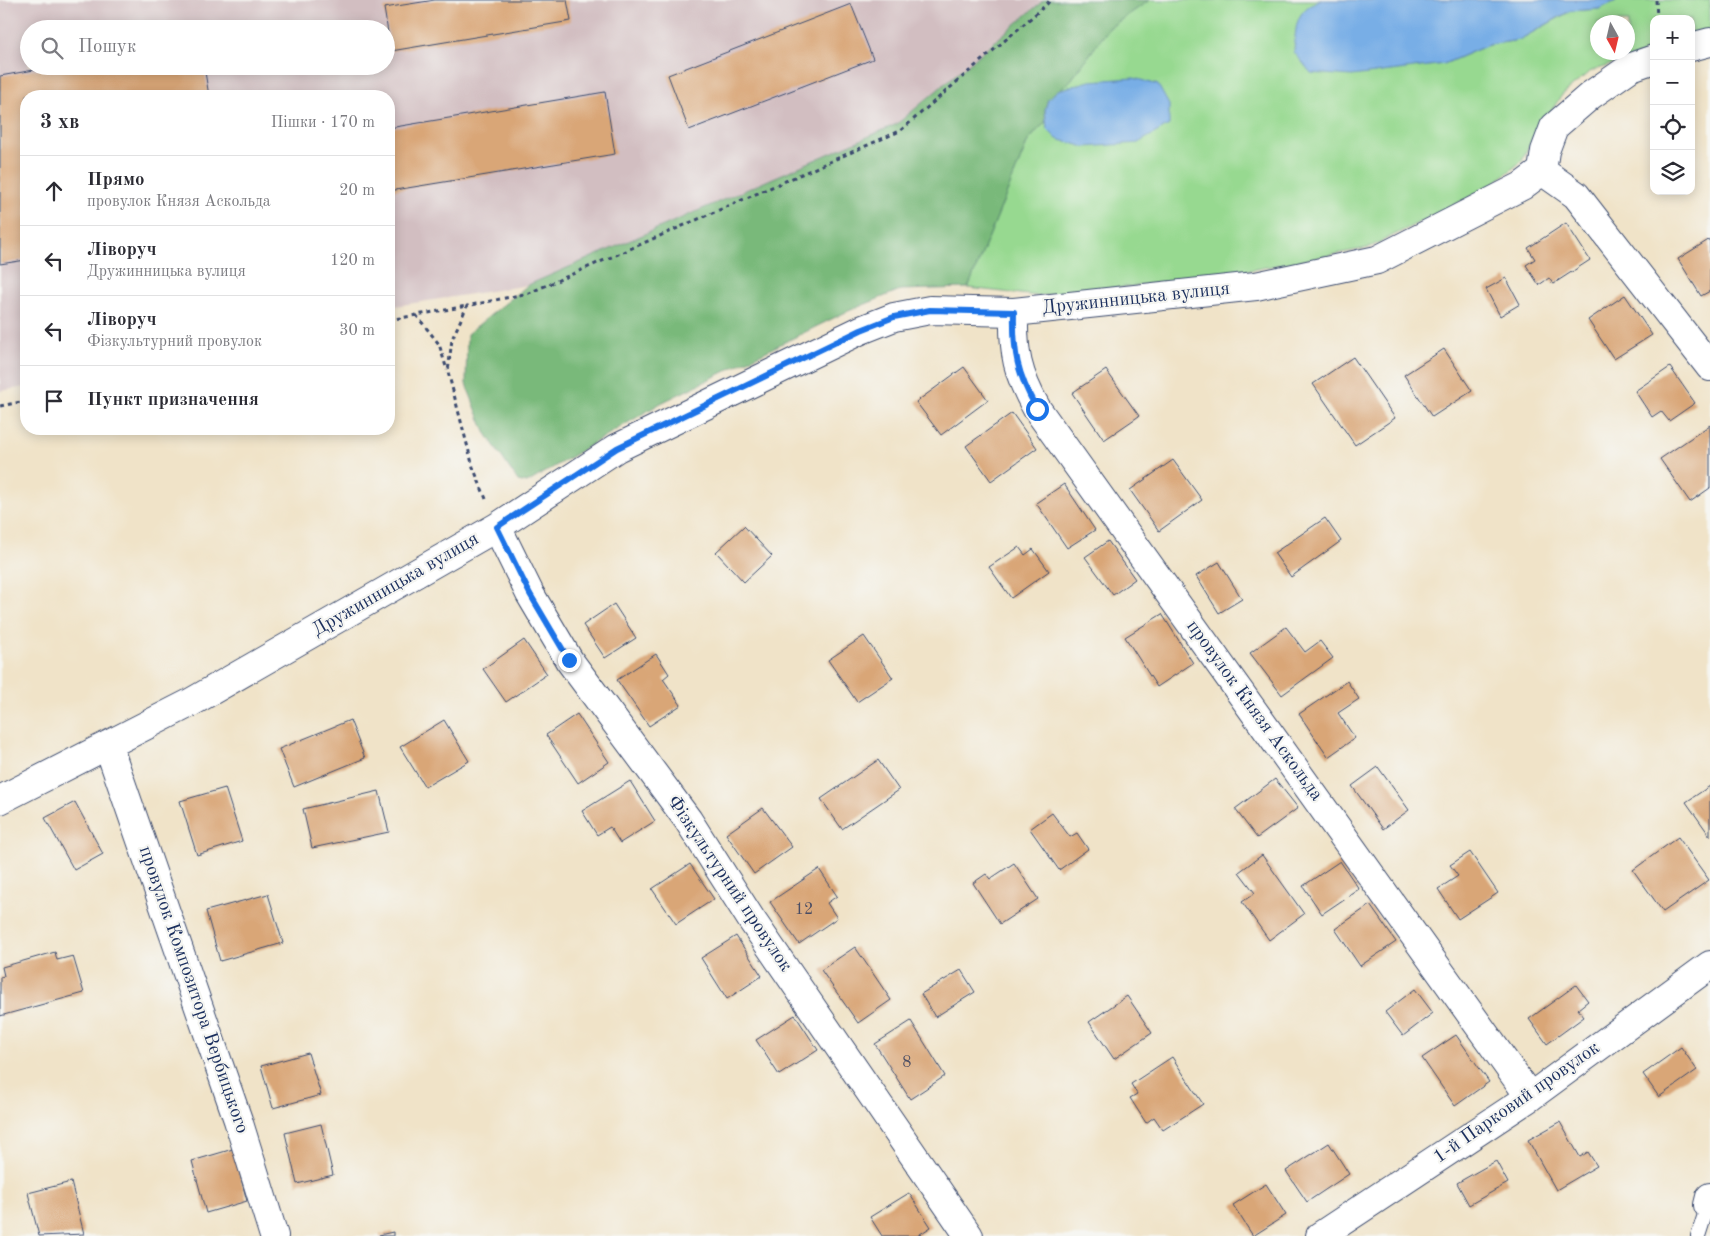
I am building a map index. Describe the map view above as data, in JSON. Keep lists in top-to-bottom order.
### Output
{
  "streets": {
    "street": [
      "Дружинницька вулиця",
      "провулок Князя Аскольда",
      "Фізкультурний провулок",
      "провулок Композитора Вербицького",
      "1-й Парковий провулок"
    ]
  },
  "crossings": [
    ["Дружинницька вулиця", "провулок Князя Аскольда"],
    ["Дружинницька вулиця", "Фізкультурний провулок"],
    ["Дружинницька вулиця", "провулок Композитора Вербицького"],
    ["провулок Князя Аскольда", "1-й Парковий провулок"]
  ],
  "house_numbers": ["12", "8"],
  "north": "bottom",
  "page": {
    "map_buttons": ["+", "−"],
    "search": "Пошук",
    "heading": ["3 хв", "Пішки · 170 m"],
    "list": [
      ["Прямо", "провулок Князя Аскольда", "20 m"],
      ["Ліворуч", "Дружинницька вулиця", "120 m"],
      ["Ліворуч", "Фізкультурний провулок", "30 m"],
      "Пункт призначення"
    ]
  }
}
